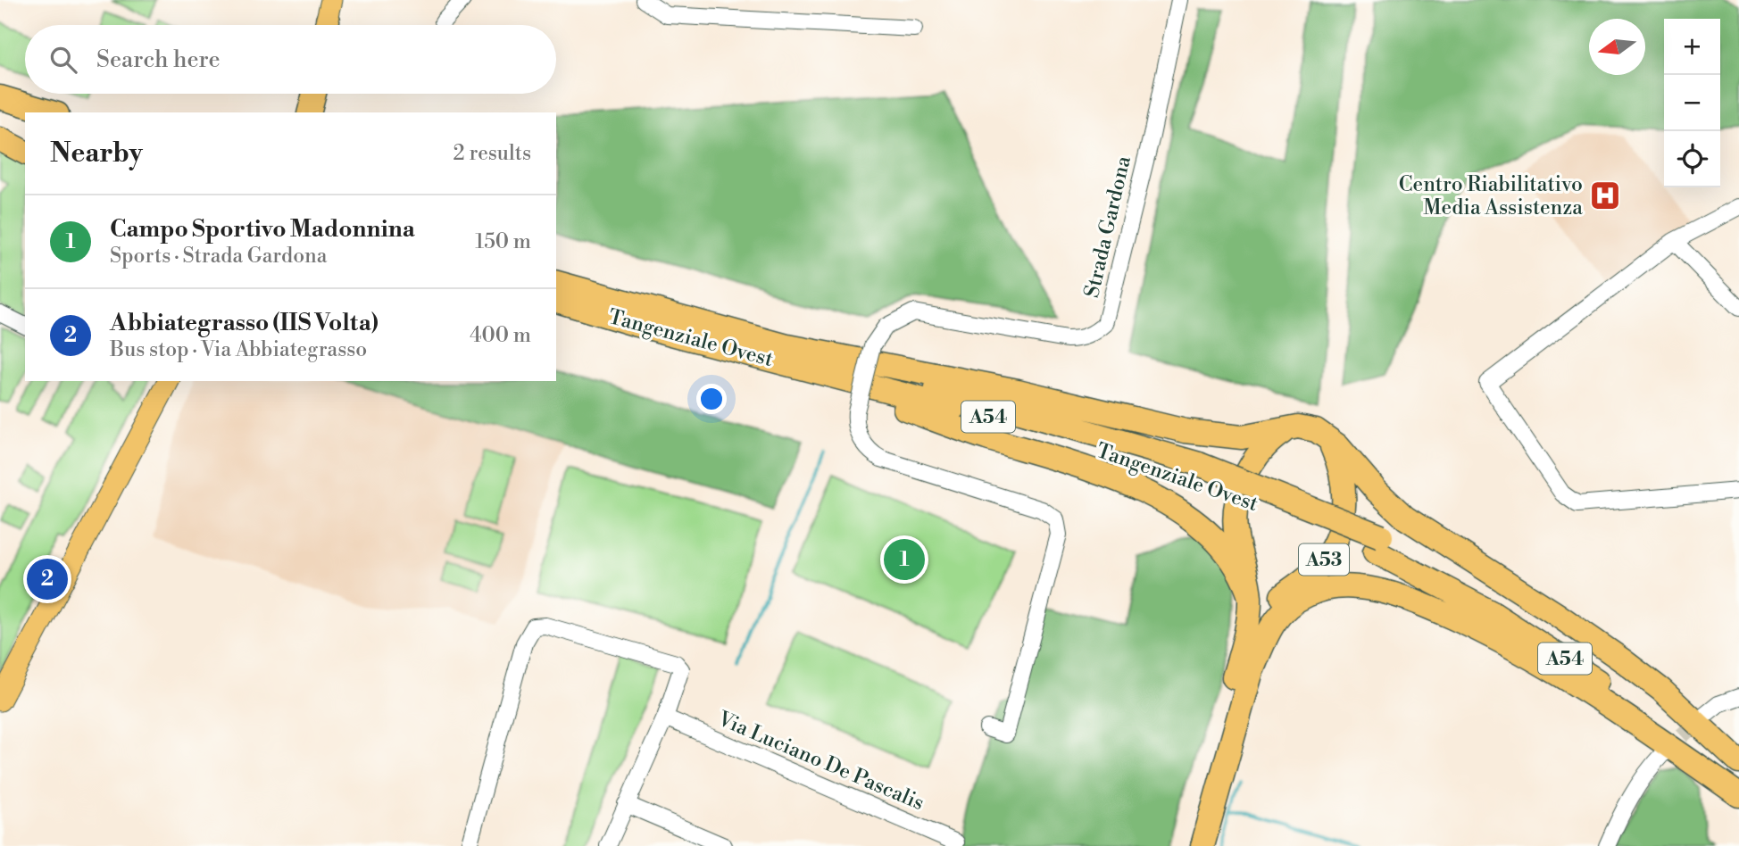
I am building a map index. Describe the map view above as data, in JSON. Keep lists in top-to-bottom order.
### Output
{
  "streets": {
    "highway": ["Tangenziale Ovest", "A54", "A53"],
    "street": ["Strada Gardona", "Via Luciano De Pascalis"]
  },
  "places": {
    "hospital": ["Centro Riabilitativo Media Assistenza"]
  },
  "north": "left",
  "page": {
    "map_buttons": ["+", "−"],
    "search": "Search here",
    "heading": ["Nearby", "2 results"],
    "list": [
      {
        "mark": "1",
        "name": "Campo Sportivo Madonnina",
        "note": "Sports · Strada Gardona",
        "value": "150 m"
      },
      {
        "mark": "2",
        "name": "Abbiategrasso (IIS Volta)",
        "note": "Bus stop · Via Abbiategrasso",
        "value": "400 m"
      }
    ],
    "pins": ["1", "2"]
  }
}
